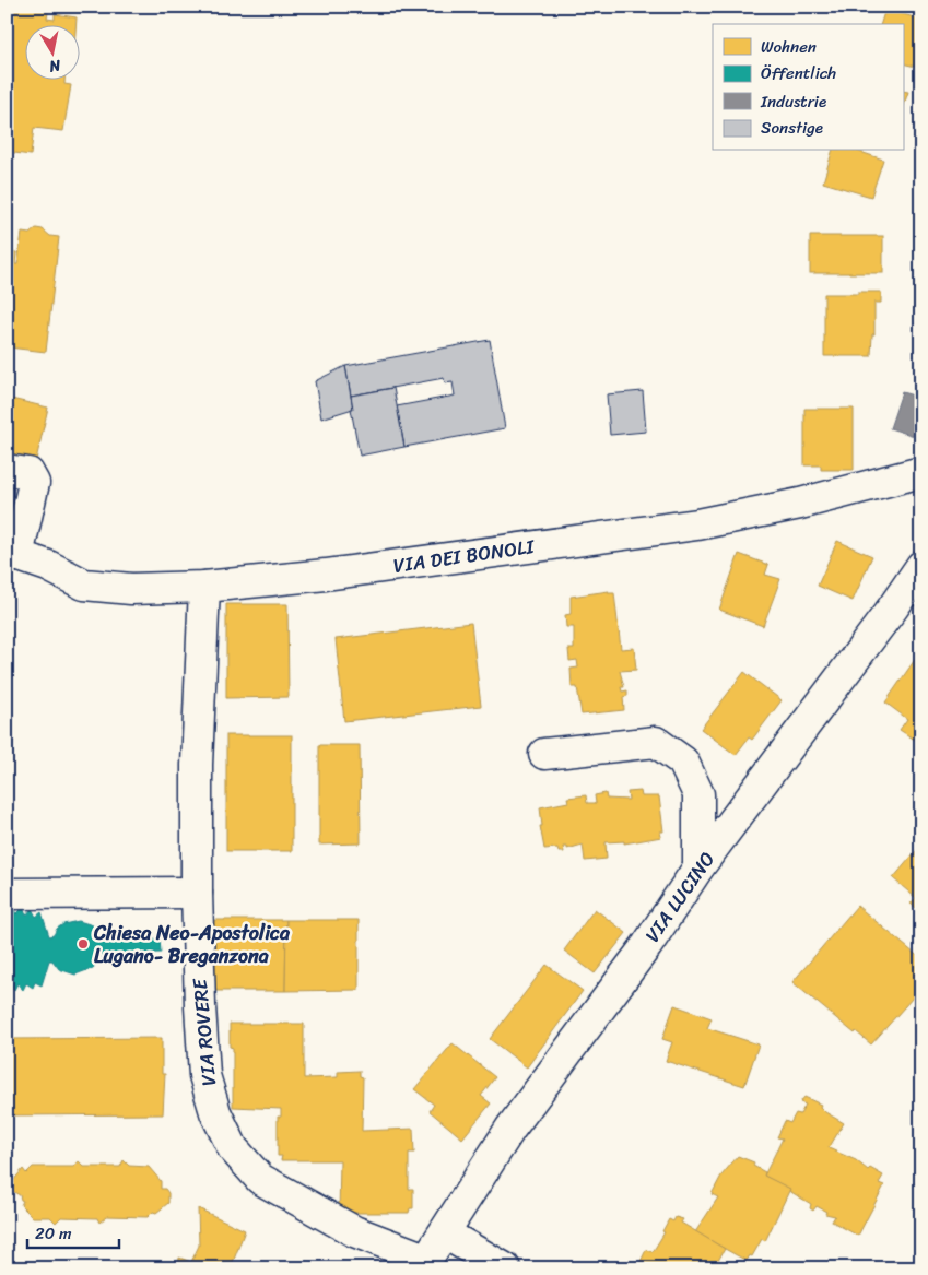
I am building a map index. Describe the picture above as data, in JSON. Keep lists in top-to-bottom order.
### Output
{
  "streets": {
    "street": ["VIA DEI BONOLI", "VIA LUCINO", "VIA ROVERE"]
  },
  "crossings": [
    ["VIA DEI BONOLI", "VIA ROVERE"],
    ["VIA LUCINO", "VIA ROVERE"]
  ],
  "places": ["Chiesa Neo-Apostolica Lugano- Breganzona"],
  "legend": [
    "Wohnen",
    "Öffentlich",
    "Industrie",
    "Sonstige"
  ],
  "scale_bar": "20 m",
  "north": "bottom"
}
